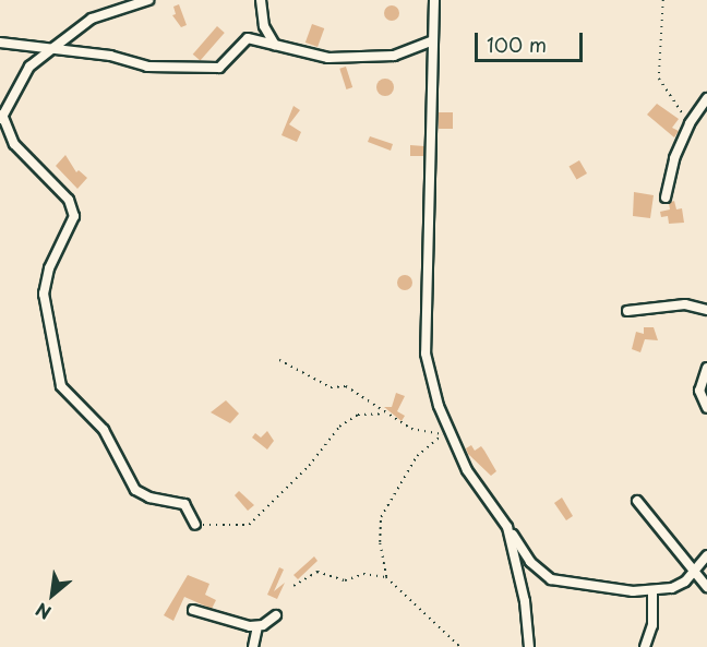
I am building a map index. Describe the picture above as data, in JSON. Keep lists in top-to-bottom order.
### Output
{
  "scale_bar": "100 m",
  "north": "bottom left"
}
